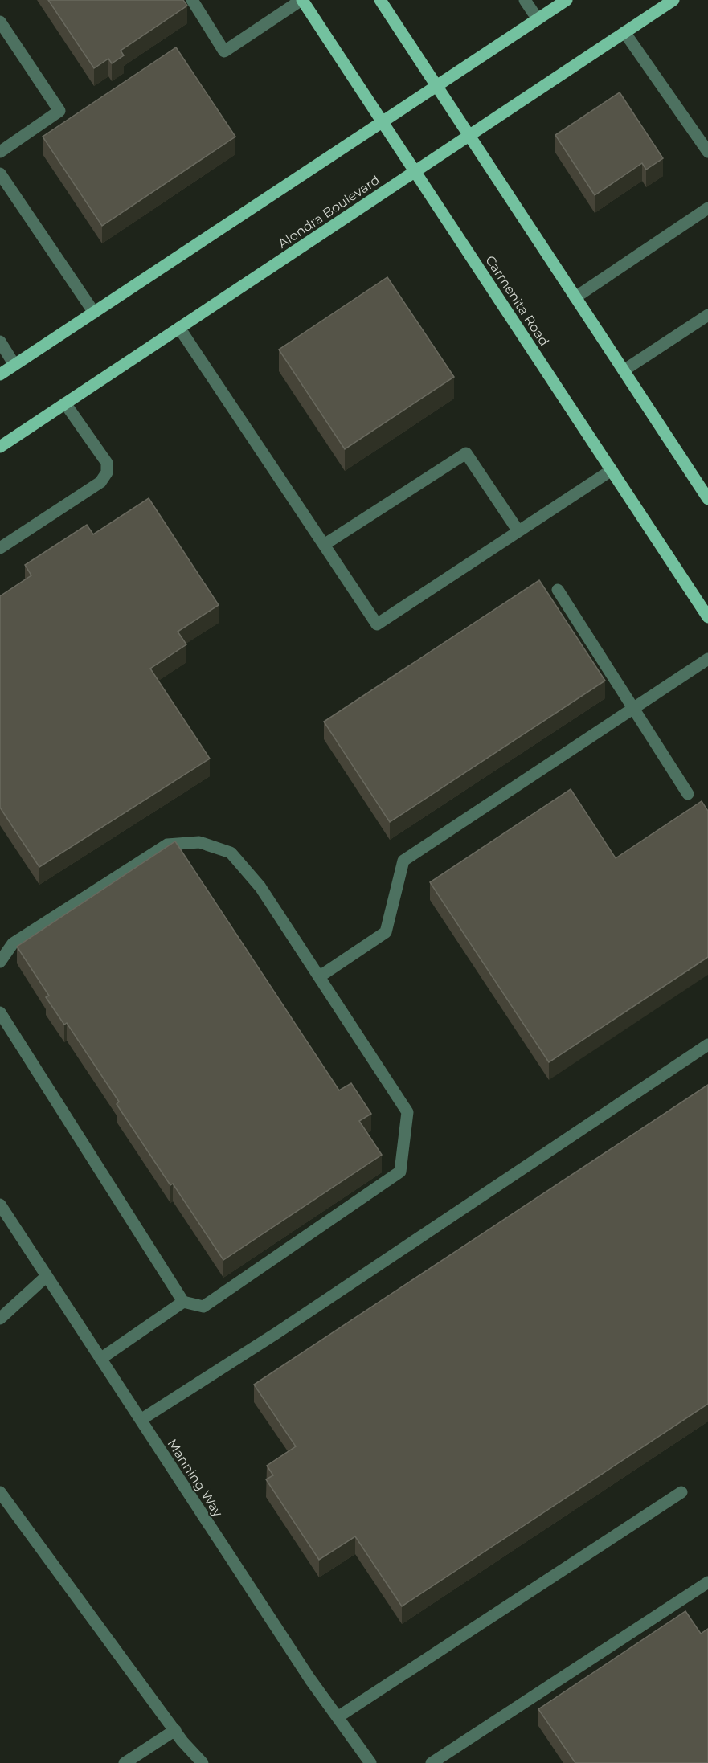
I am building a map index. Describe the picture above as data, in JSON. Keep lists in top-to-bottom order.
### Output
{
  "streets": {
    "main road": ["Alondra Boulevard", "Carmenita Road"],
    "street": ["Manning Way"]
  },
  "crossings": [
    ["Alondra Boulevard", "Carmenita Road"]
  ]
}
